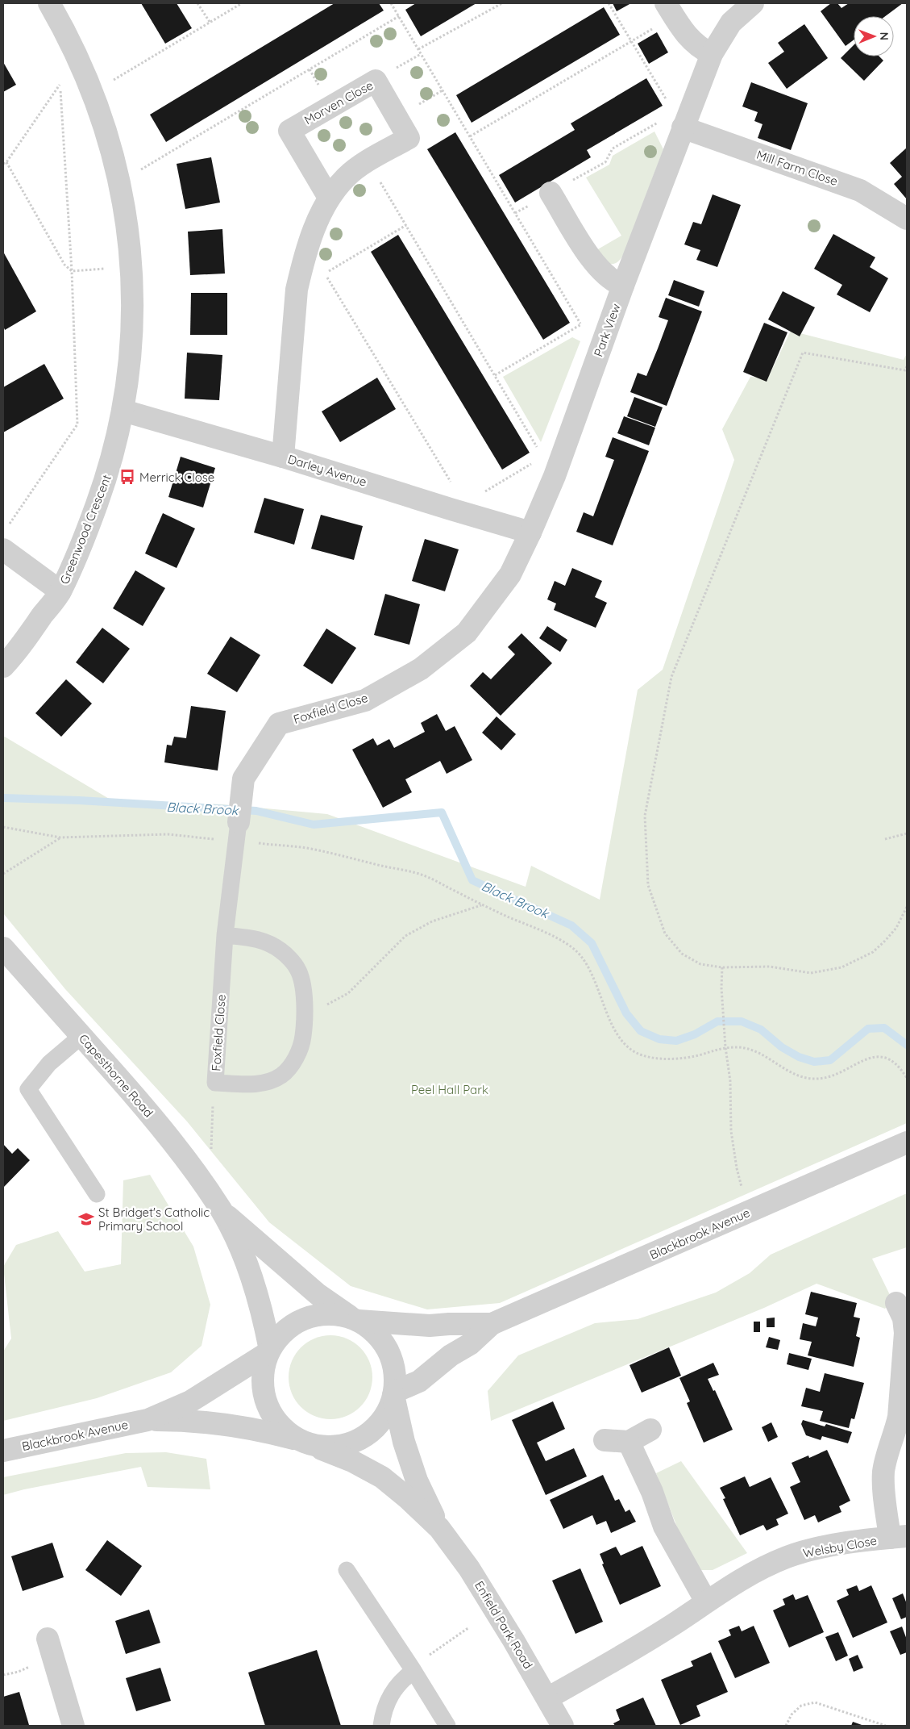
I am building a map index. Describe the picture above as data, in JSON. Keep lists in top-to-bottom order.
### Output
{
  "streets": {
    "street": [
      "Morven Close",
      "Mill Farm Close",
      "Park View",
      "Darley Avenue",
      "Greenwood Crescent",
      "Foxfield Close",
      "Capesthorne Road",
      "Blackbrook Avenue",
      "Welsby Close",
      "Enfield Park Road"
    ]
  },
  "crossings": [
    ["Morven Close", "Darley Avenue"],
    ["Mill Farm Close", "Park View"],
    ["Park View", "Darley Avenue"],
    ["Park View", "Foxfield Close"],
    ["Darley Avenue", "Greenwood Crescent"],
    ["Darley Avenue", "Foxfield Close"],
    ["Capesthorne Road", "Blackbrook Avenue"],
    ["Capesthorne Road", "Enfield Park Road"],
    ["Blackbrook Avenue", "Enfield Park Road"],
    ["Welsby Close", "Enfield Park Road"]
  ],
  "water": ["Black Brook"],
  "parks": ["Peel Hall Park"],
  "places": {
    "bus stop": ["Merrick Close"],
    "school or university": ["St Bridget's Catholic Primary School"]
  },
  "north": "right"
}
